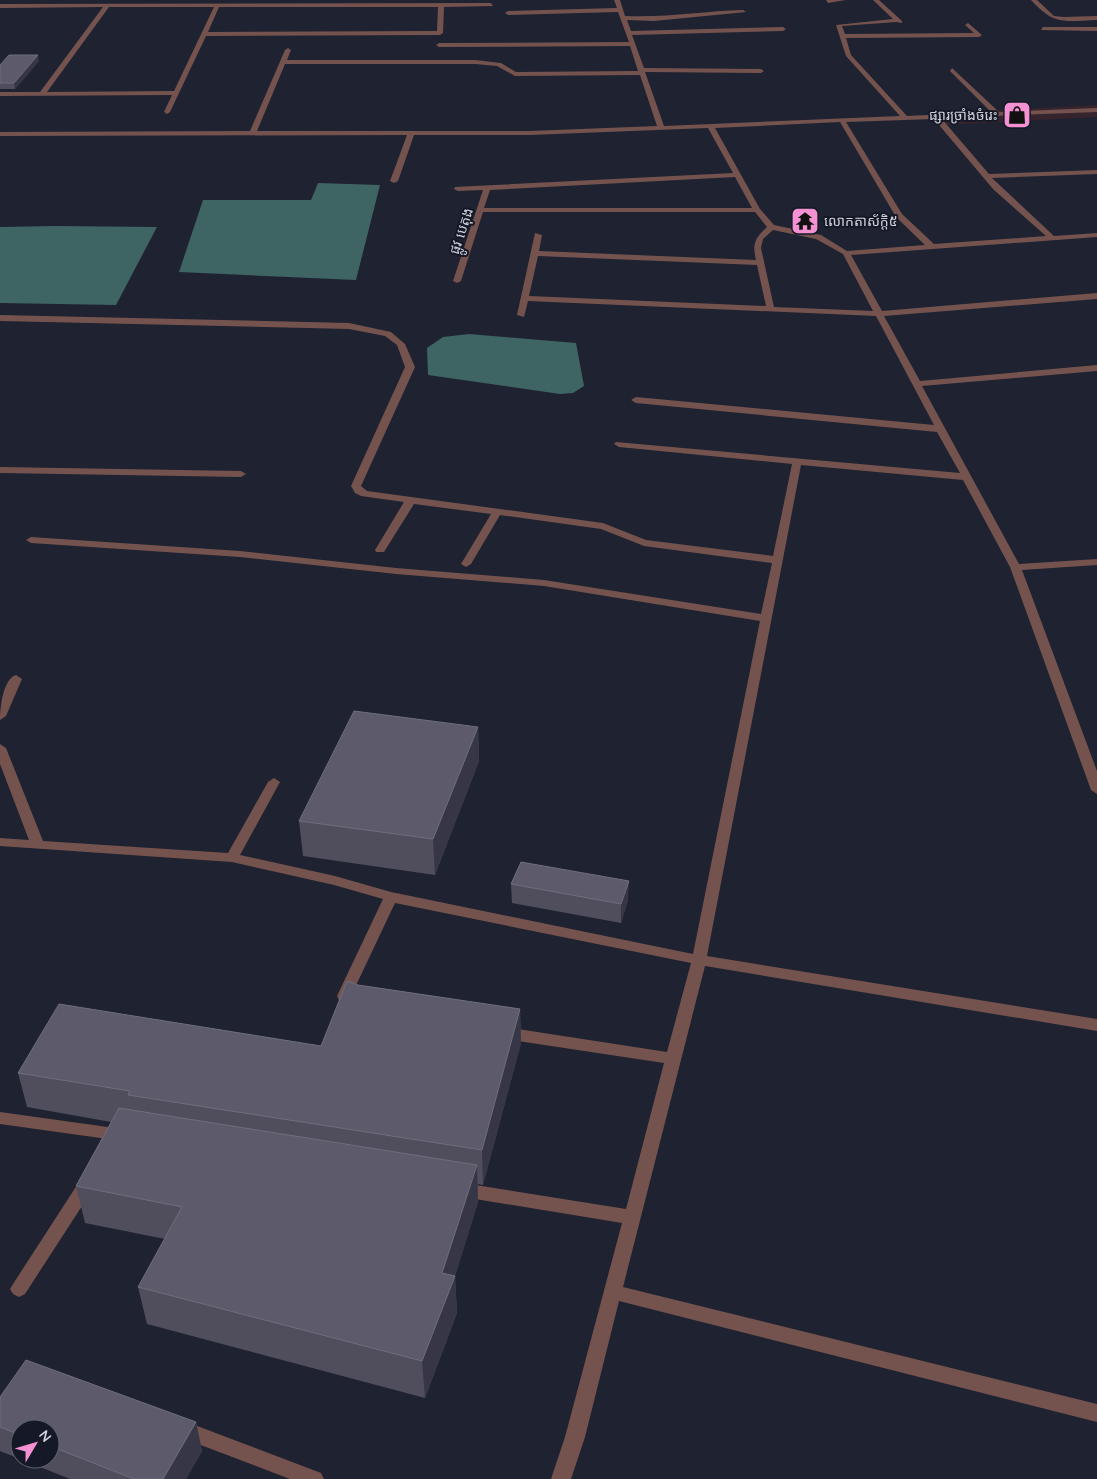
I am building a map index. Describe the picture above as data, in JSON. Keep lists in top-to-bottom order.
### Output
{
  "streets": {
    "street": ["ផ្លូវ បេតុង"]
  },
  "places": {
    "shop": ["ផ្សារច្រាំងចំរេះ"],
    "temple": ["លោកតាស័ក្តិ៥"]
  },
  "north": "top right"
}
